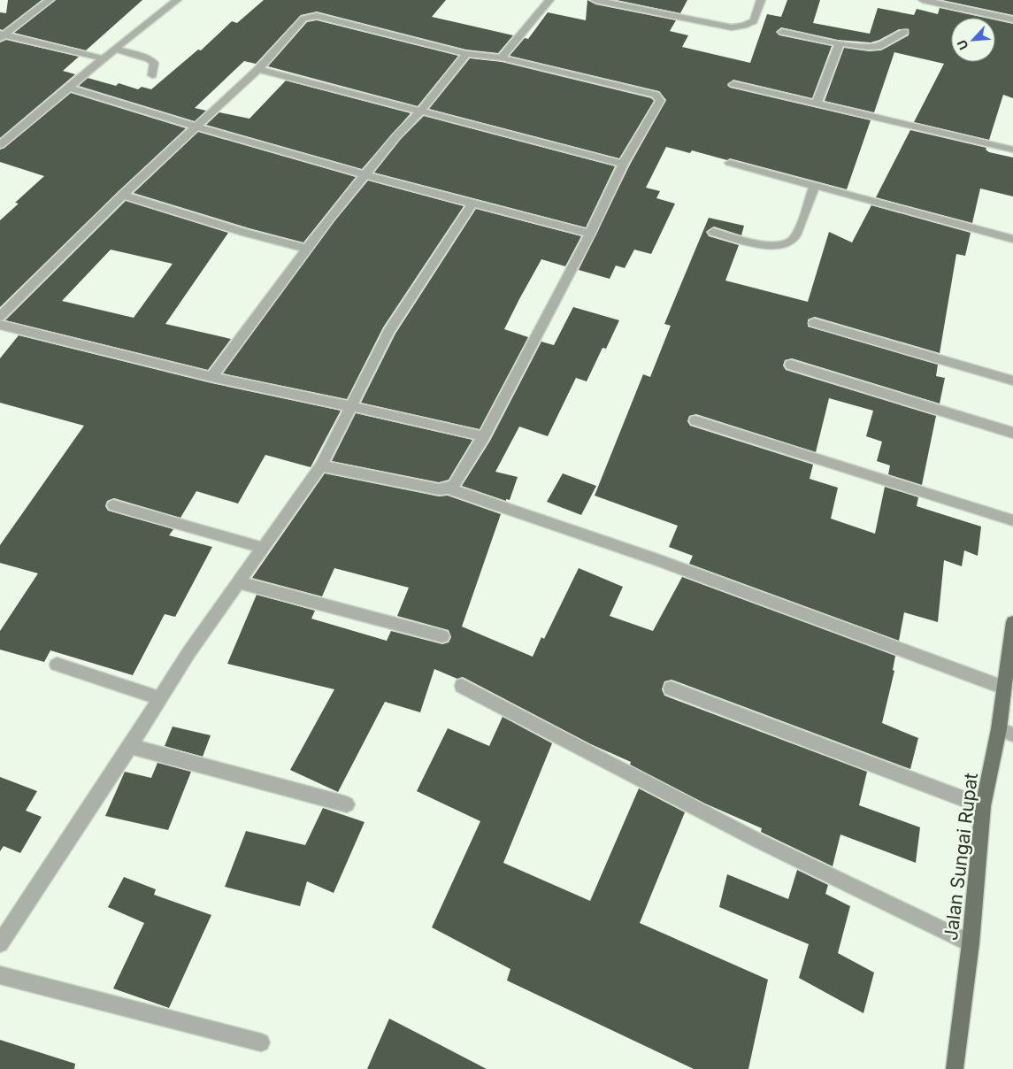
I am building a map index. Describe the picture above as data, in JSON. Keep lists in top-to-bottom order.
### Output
{
  "streets": {
    "main road": ["Jalan Sungai Rupat"]
  },
  "north": "bottom left"
}
